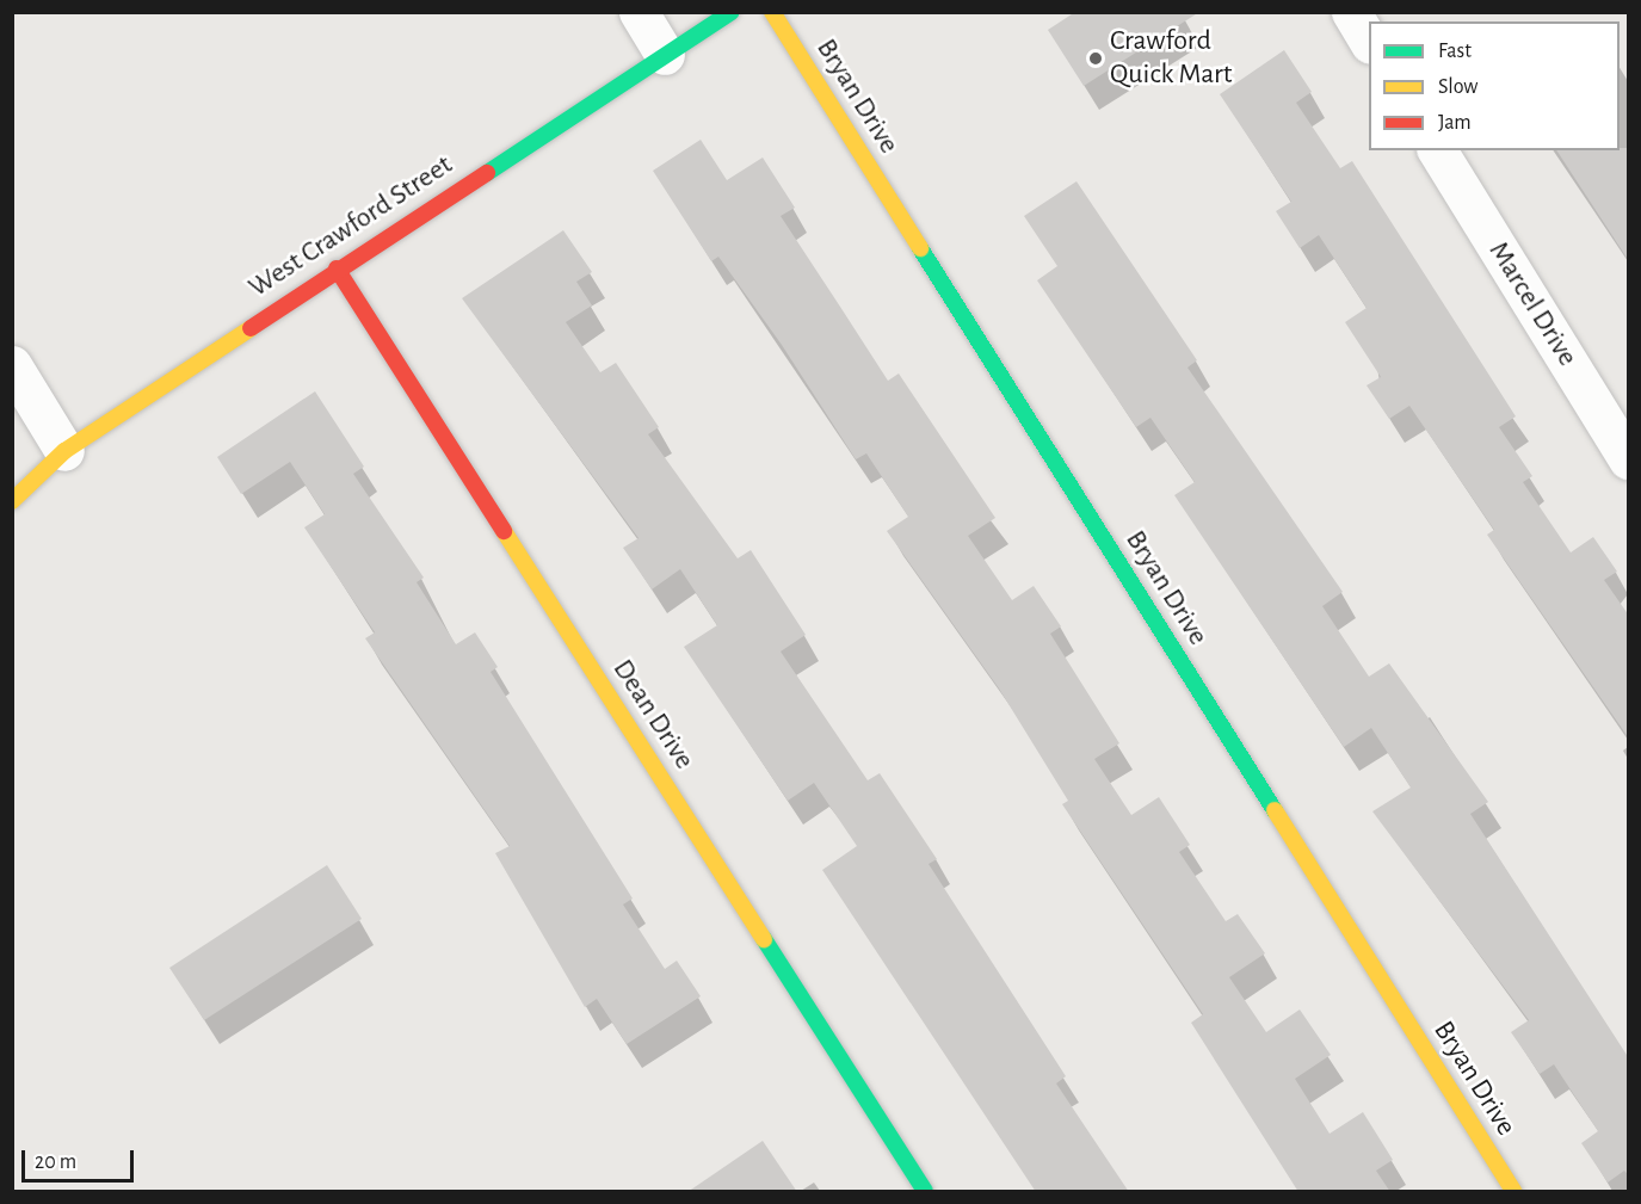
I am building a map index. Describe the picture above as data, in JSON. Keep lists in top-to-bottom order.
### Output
{
  "streets": {
    "street": [
      "Bryan Drive",
      "West Crawford Street",
      "Marcel Drive",
      "Dean Drive"
    ]
  },
  "crossings": [
    ["West Crawford Street", "Dean Drive"]
  ],
  "places": ["Crawford Quick Mart"],
  "legend": ["Fast", "Slow", "Jam"],
  "scale_bar": "20 m"
}
